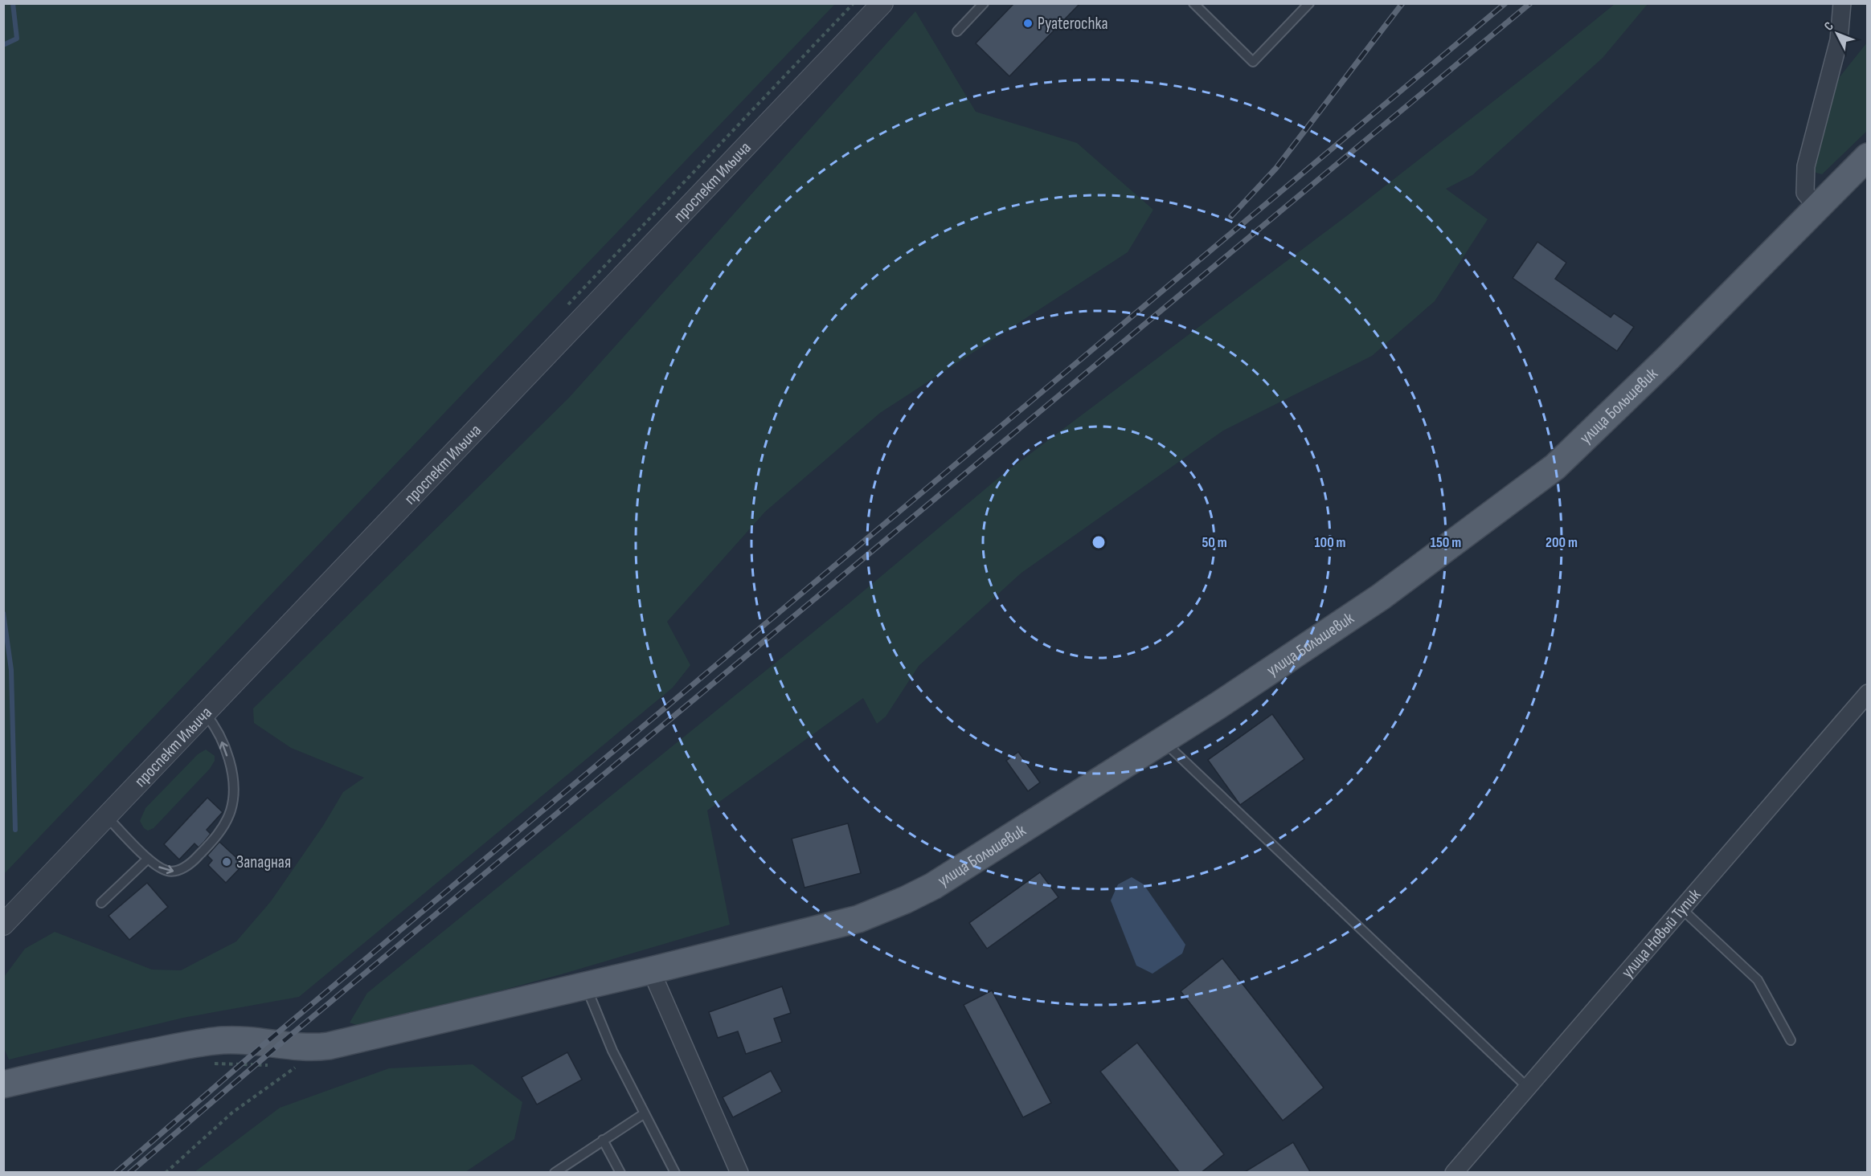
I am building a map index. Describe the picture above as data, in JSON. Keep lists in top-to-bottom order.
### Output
{
  "streets": {
    "main road": ["улица Большевик"],
    "street": ["проспект Ильича", "улица Новый Тупик"]
  },
  "places": ["Pyaterochka", "Западная"],
  "north": "top left",
  "rings": [
    "50 m",
    "100 m",
    "150 m",
    "200 m"
  ]
}
